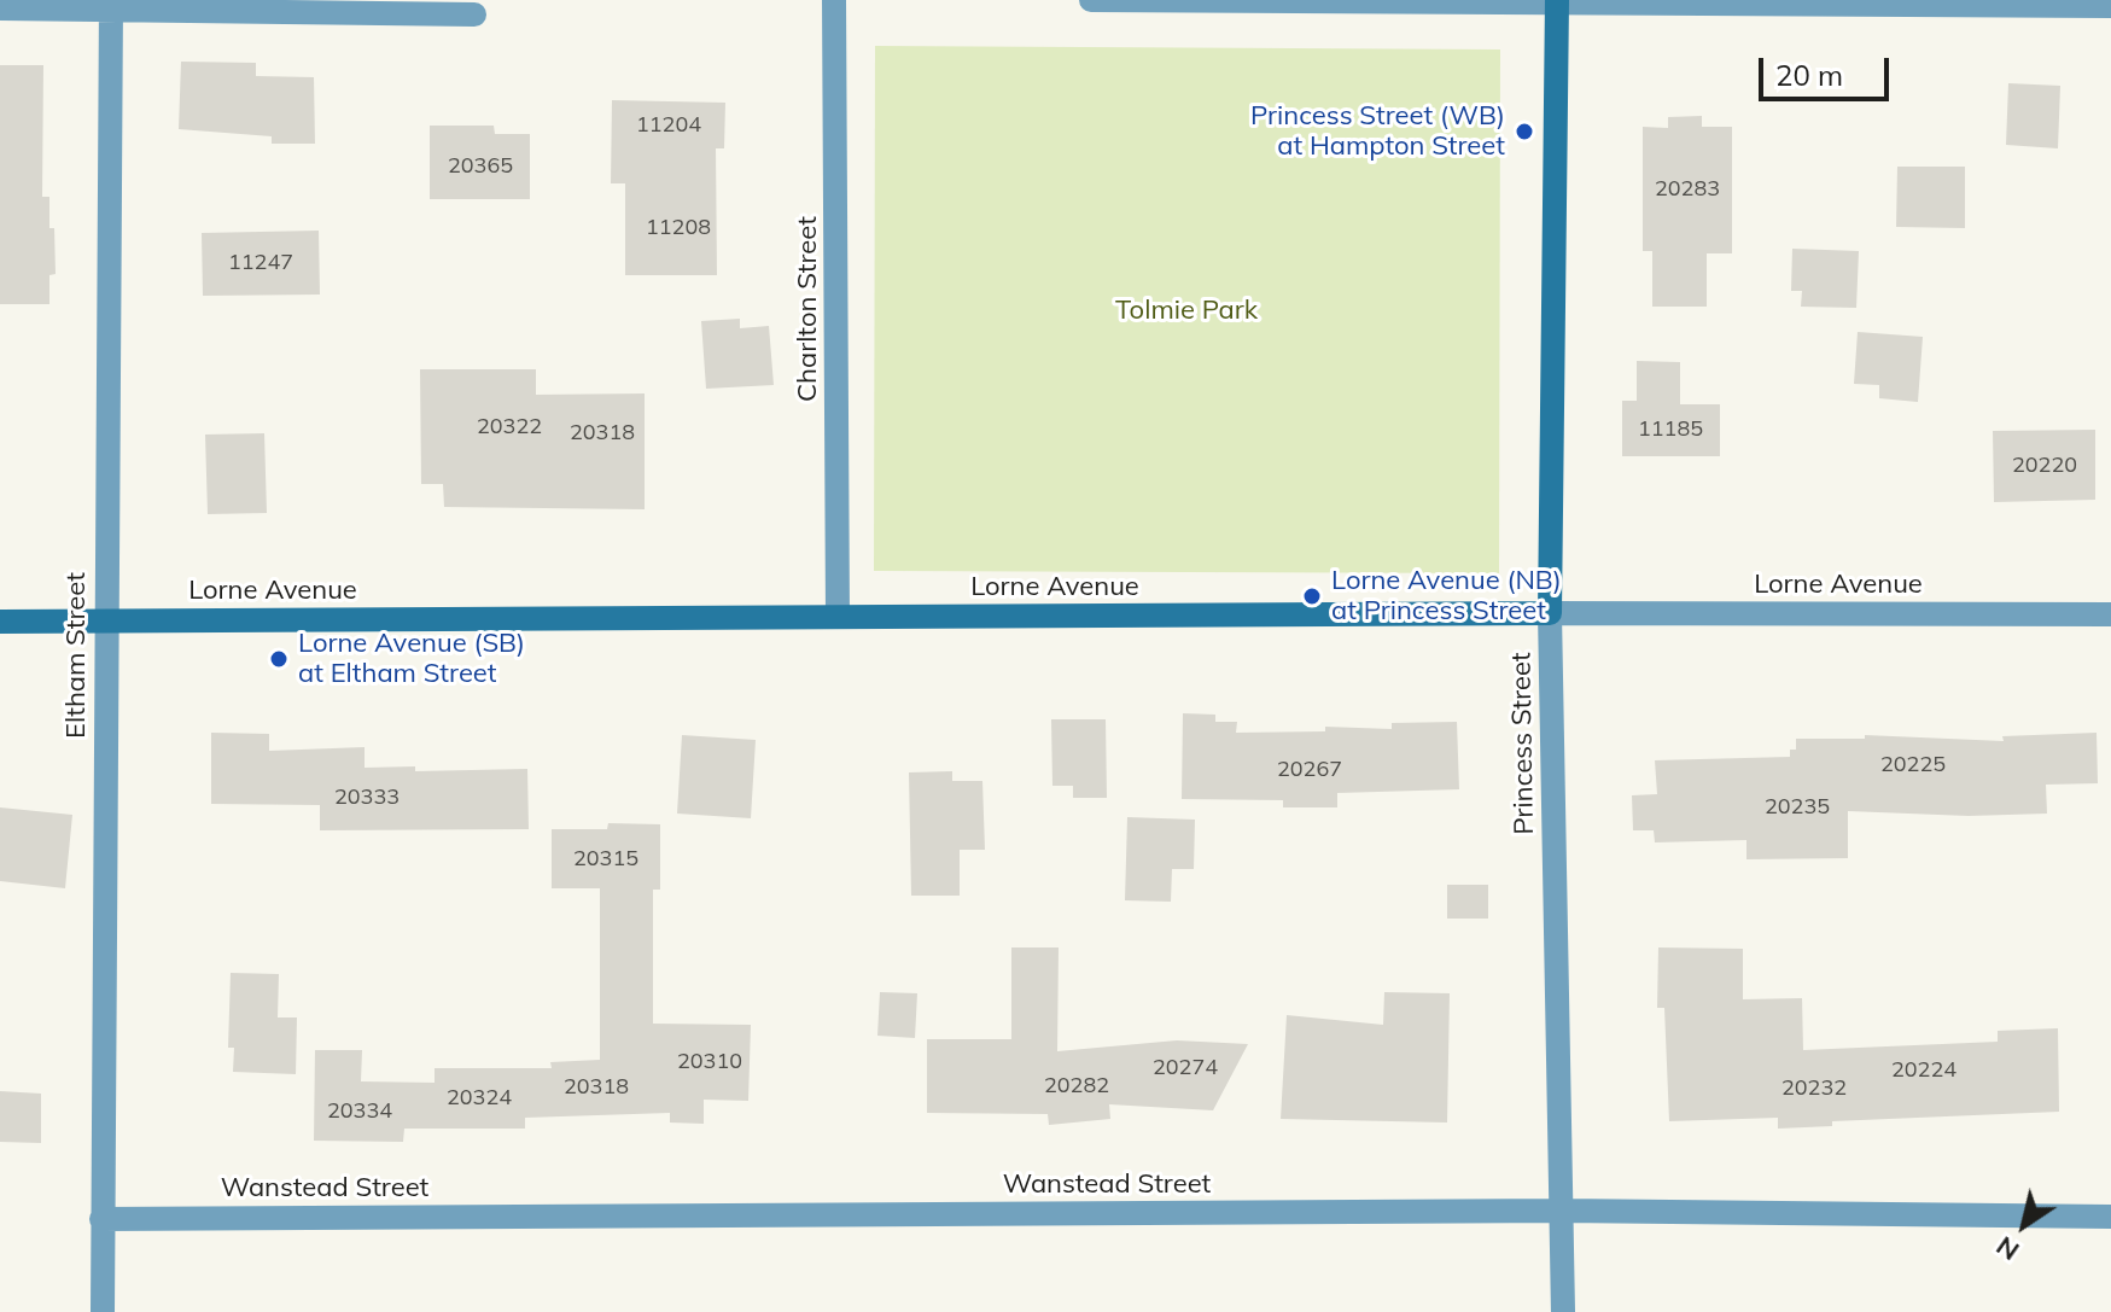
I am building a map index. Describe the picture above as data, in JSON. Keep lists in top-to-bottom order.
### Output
{
  "streets": {
    "street": [
      "Charlton Street",
      "Lorne Avenue",
      "Eltham Street",
      "Princess Street",
      "Wanstead Street"
    ]
  },
  "crossings": [
    ["Charlton Street", "Lorne Avenue"],
    ["Lorne Avenue", "Eltham Street"],
    ["Lorne Avenue", "Princess Street"],
    ["Eltham Street", "Wanstead Street"],
    ["Princess Street", "Wanstead Street"]
  ],
  "parks": ["Tolmie Park"],
  "places": ["Princess Street (WB) at Hampton Street", "Lorne Avenue (NB) at Princess Street", "Lorne Avenue (SB) at Eltham Street"],
  "house_numbers": [
    "11204",
    "20365",
    "20283",
    "11208",
    "11247",
    "20322",
    "11185",
    "20318",
    "20220",
    "20225",
    "20267",
    "20333",
    "20235",
    "20315",
    "20310",
    "20274",
    "20224",
    "20282",
    "20318",
    "20232",
    "20324",
    "20334"
  ],
  "scale_bar": "20 m",
  "north": "bottom left"
}
